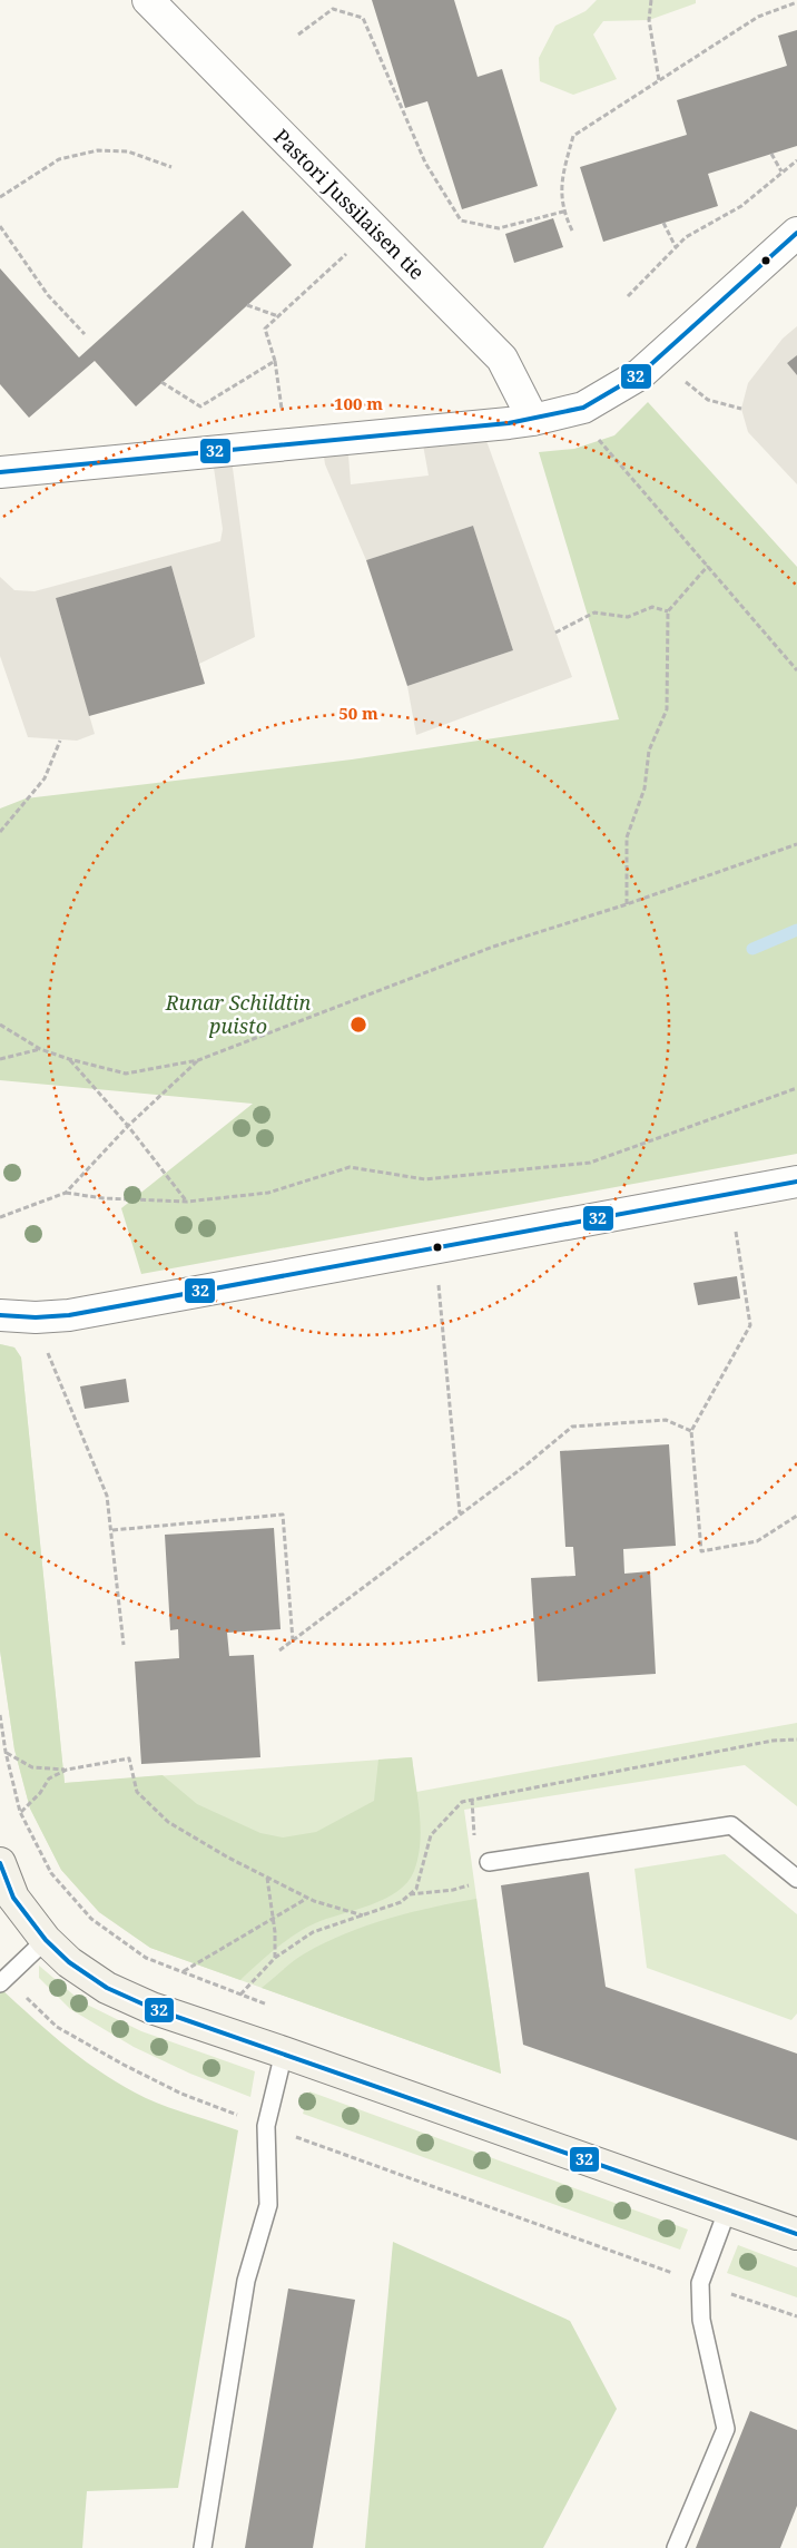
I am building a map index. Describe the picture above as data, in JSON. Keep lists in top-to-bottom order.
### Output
{
  "streets": {
    "street": ["Pastori Jussilaisen tie"]
  },
  "parks": ["Runar Schildtin puisto"],
  "lines": ["transit line 32"],
  "rings": ["100 m", "50 m"]
}
